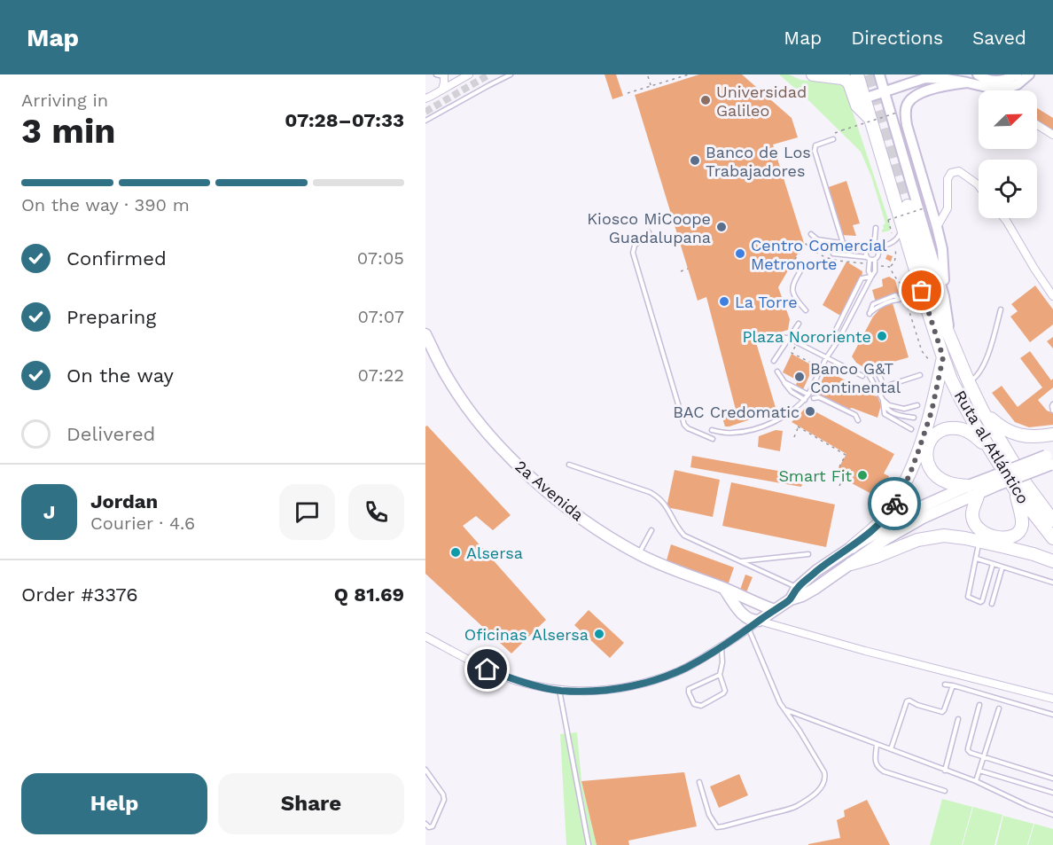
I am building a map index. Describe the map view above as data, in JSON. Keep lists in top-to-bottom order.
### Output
{
  "streets": {
    "highway": ["Ruta al Atlántico"],
    "main road": ["2a Avenida"]
  },
  "places": [
    "Universidad Galileo",
    "Banco de Los Trabajadores",
    "Kiosco MiCoope Guadalupana",
    "Centro Comercial Metronorte",
    "La Torre",
    "Plaza Nororiente",
    "Banco G&T Continental",
    "BAC Credomatic",
    "Smart Fit",
    "Alsersa",
    "Oficinas Alsersa"
  ],
  "north": "top right",
  "page": {
    "header": "Map",
    "nav": ["Map", "Directions", "Saved"],
    "heading": ["3 min", "Arriving in", "07:28–07:33"],
    "panel": [
      "Jordan",
      "Courier · 4.6",
      "Order #3376",
      "Q 81.69"
    ],
    "bar": "On the way · 390 m",
    "list": [
      ["Confirmed", "07:05"],
      ["Preparing", "07:07"],
      ["On the way", "07:22"],
      "Delivered"
    ],
    "round": "J",
    "buttons": ["Help", "Share"]
  }
}
